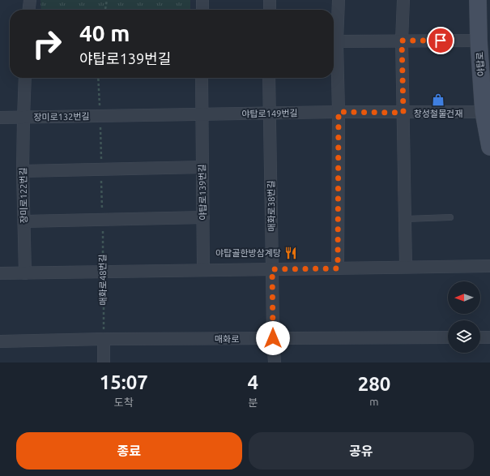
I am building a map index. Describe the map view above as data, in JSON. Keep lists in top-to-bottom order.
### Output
{
  "streets": {
    "street": [
      "야탑로",
      "야탑로149번길",
      "장미로132번길",
      "야탑로139번길",
      "장미로122번길",
      "매화로38번길",
      "매화로"
    ],
    "path": ["매화로48번길"]
  },
  "crossings": [
    ["야탑로", "야탑로149번길"],
    ["야탑로149번길", "장미로132번길"],
    ["야탑로149번길", "야탑로139번길"],
    ["야탑로149번길", "매화로38번길"],
    ["야탑로149번길", "매화로48번길"],
    ["장미로132번길", "장미로122번길"],
    ["장미로132번길", "매화로48번길"],
    ["매화로38번길", "매화로"],
    ["매화로48번길", "매화로"]
  ],
  "places": {
    "shop": ["창성철물건재"],
    "restaurant": ["야탑골한방삼계탕"]
  },
  "north": "left",
  "page": {
    "turn": ["40 m", "야탑로139번길"],
    "eta": [
      "15:07",
      "도착",
      "4",
      "분",
      "280",
      "m"
    ],
    "buttons": ["종료", "공유"]
  }
}
